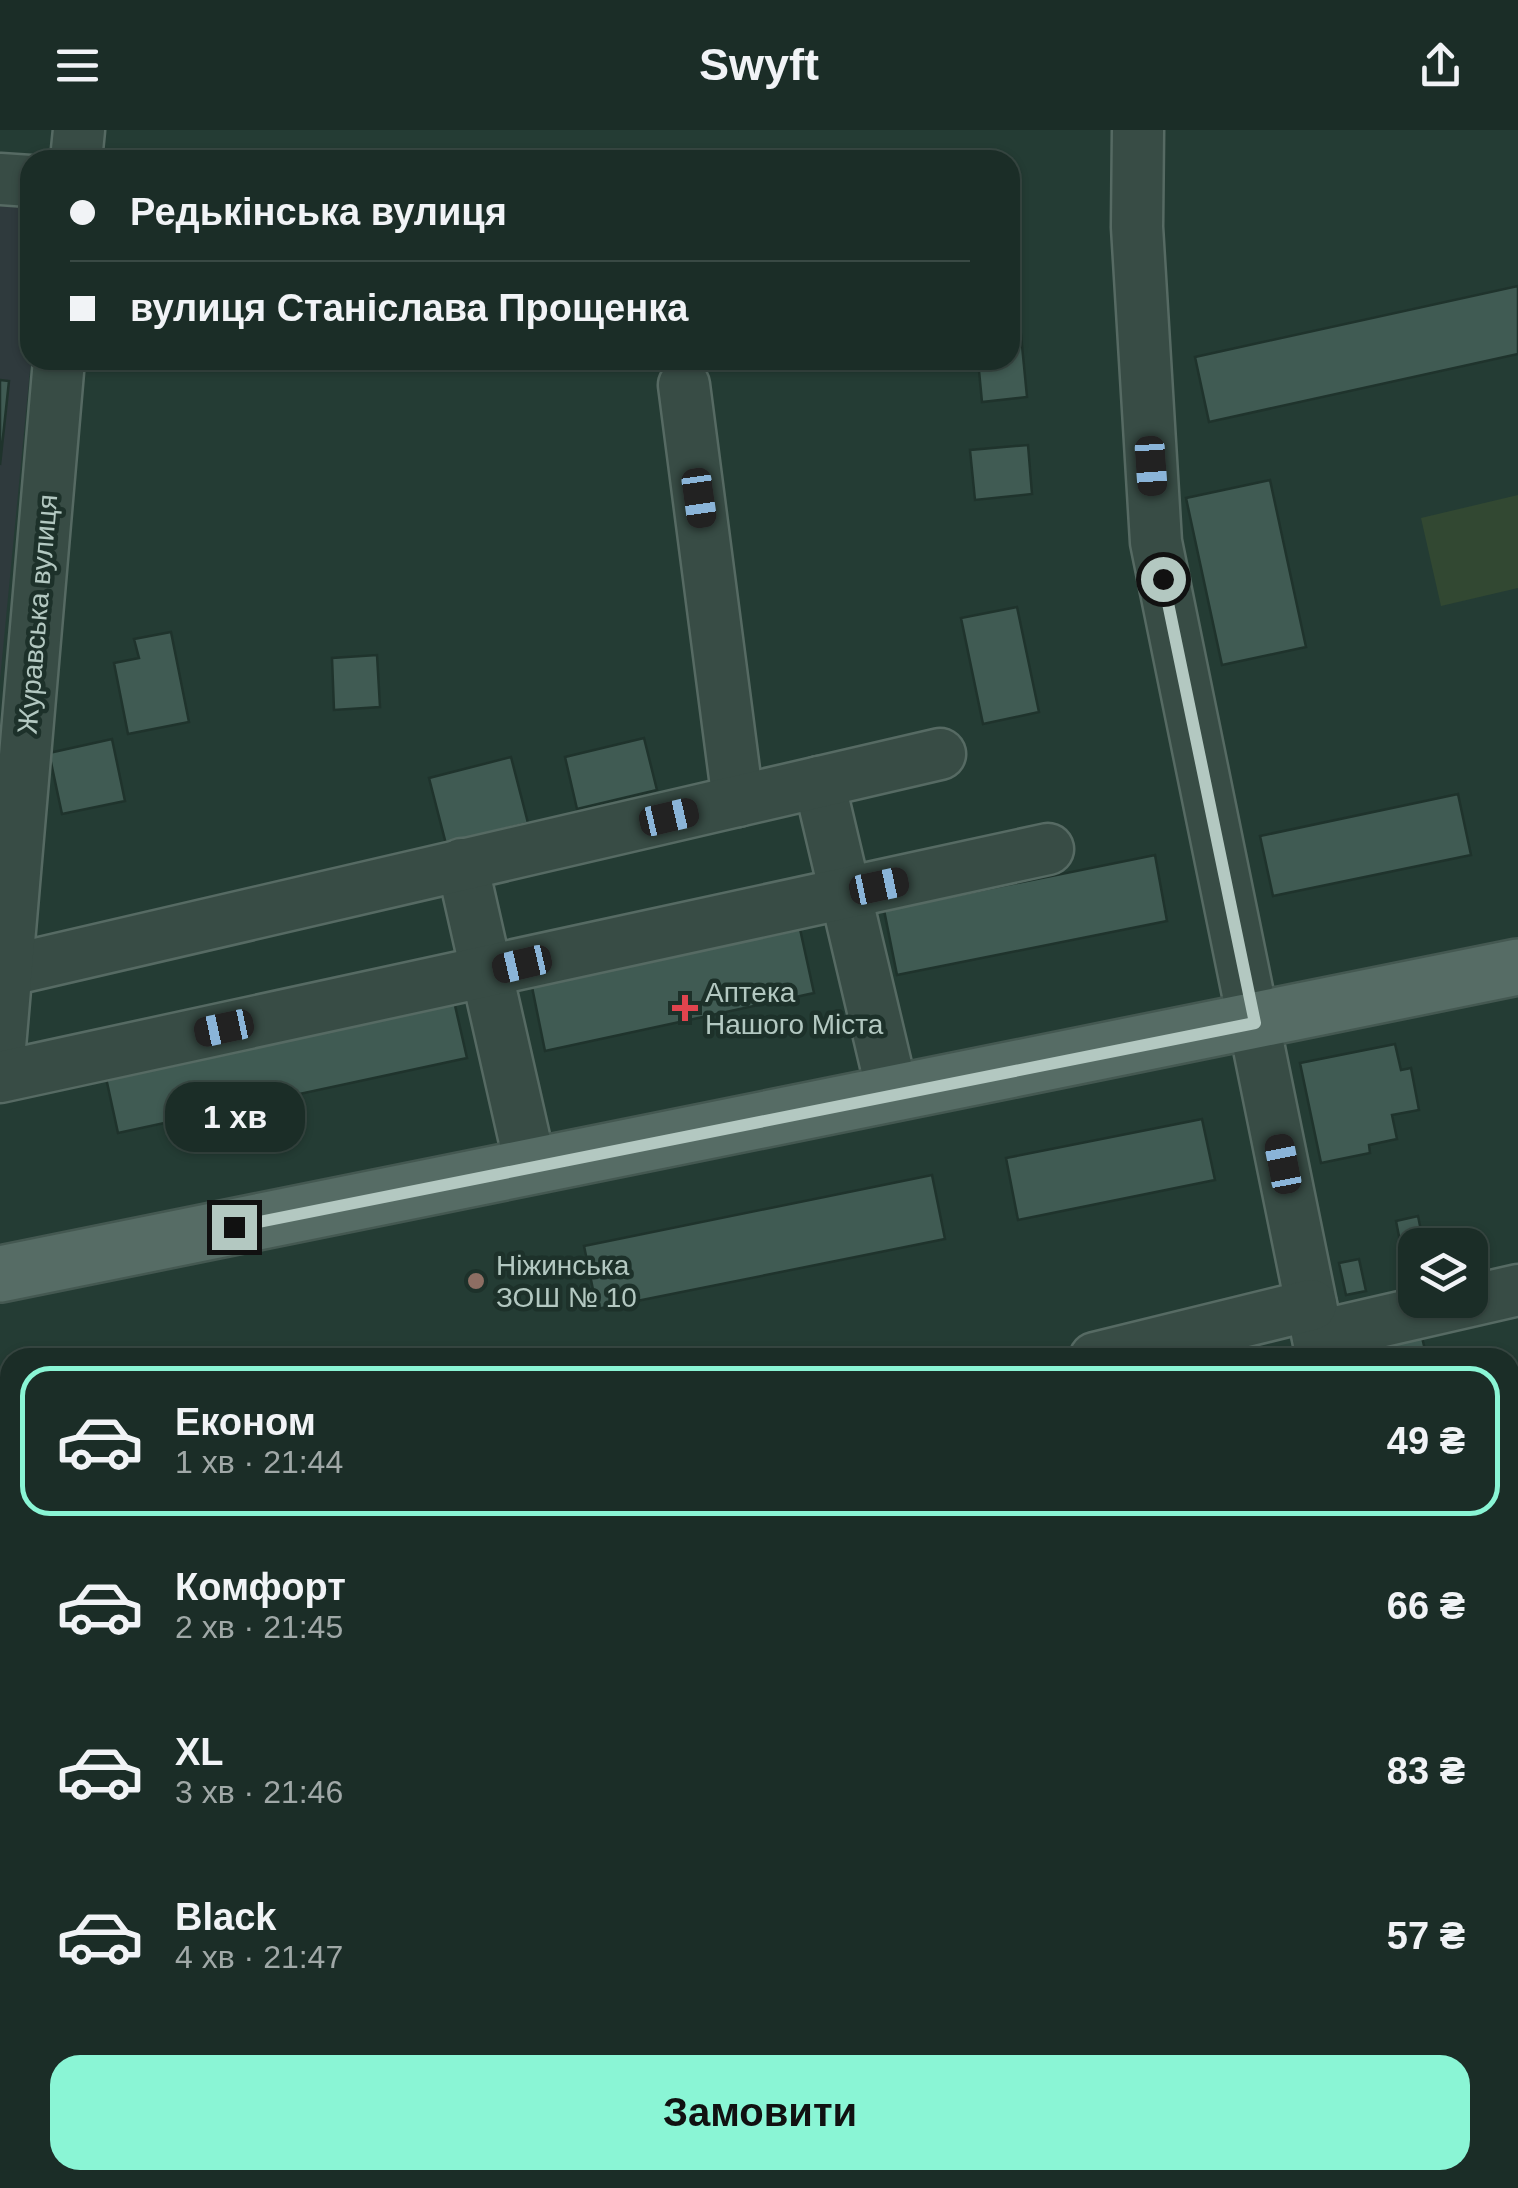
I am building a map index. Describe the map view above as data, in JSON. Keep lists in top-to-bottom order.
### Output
{
  "streets": {
    "street": ["Журавська вулиця"]
  },
  "places": {
    "health": ["Аптека Нашого Міста"],
    "other": ["Ніжинська ЗОШ № 10"]
  },
  "page": {
    "header": "Swyft",
    "banner": ["Редькінська вулиця", "вулиця Станіслава Прощенка"],
    "bubble": "1 хв",
    "list": [
      {
        "name": "Економ",
        "note": "1 хв · 21:44",
        "value": "49 ₴"
      },
      {
        "name": "Комфорт",
        "note": "2 хв · 21:45",
        "value": "66 ₴"
      },
      {
        "name": "XL",
        "note": "3 хв · 21:46",
        "value": "83 ₴"
      },
      {
        "name": "Black",
        "note": "4 хв · 21:47",
        "value": "57 ₴"
      }
    ],
    "buttons": "Замовити"
  }
}
